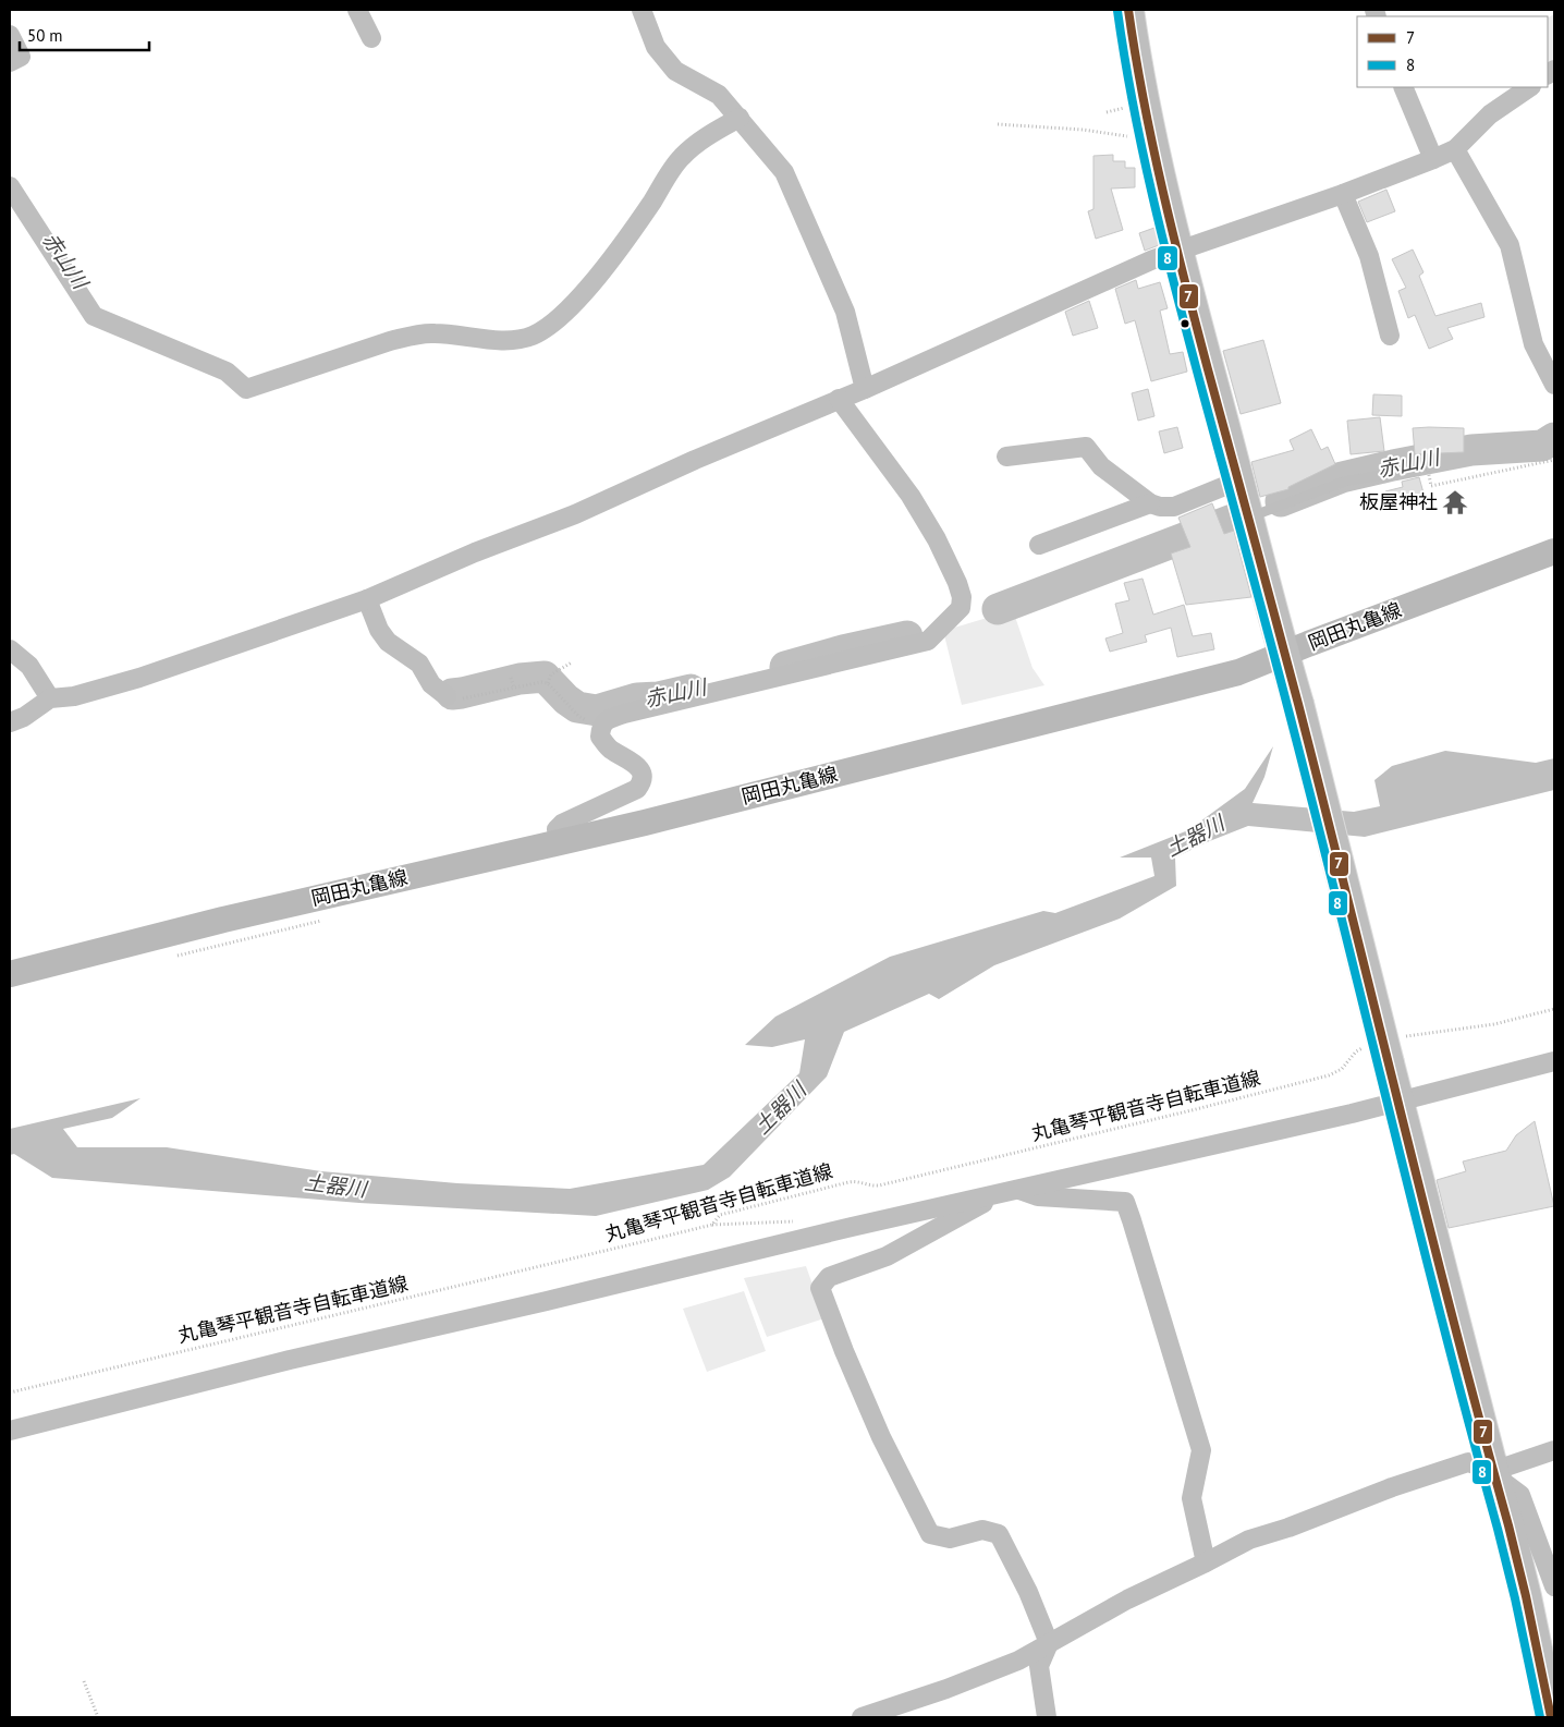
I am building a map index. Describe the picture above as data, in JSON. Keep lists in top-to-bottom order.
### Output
{
  "streets": {
    "main road": ["岡田丸亀線"],
    "path": ["丸亀琴平観音寺自転車道線"]
  },
  "water": ["赤山川", "土器川"],
  "places": {
    "temple": ["板屋神社"]
  },
  "lines": ["transit line 7", "transit line 8"],
  "legend": ["7", "8"],
  "scale_bar": "50 m"
}
